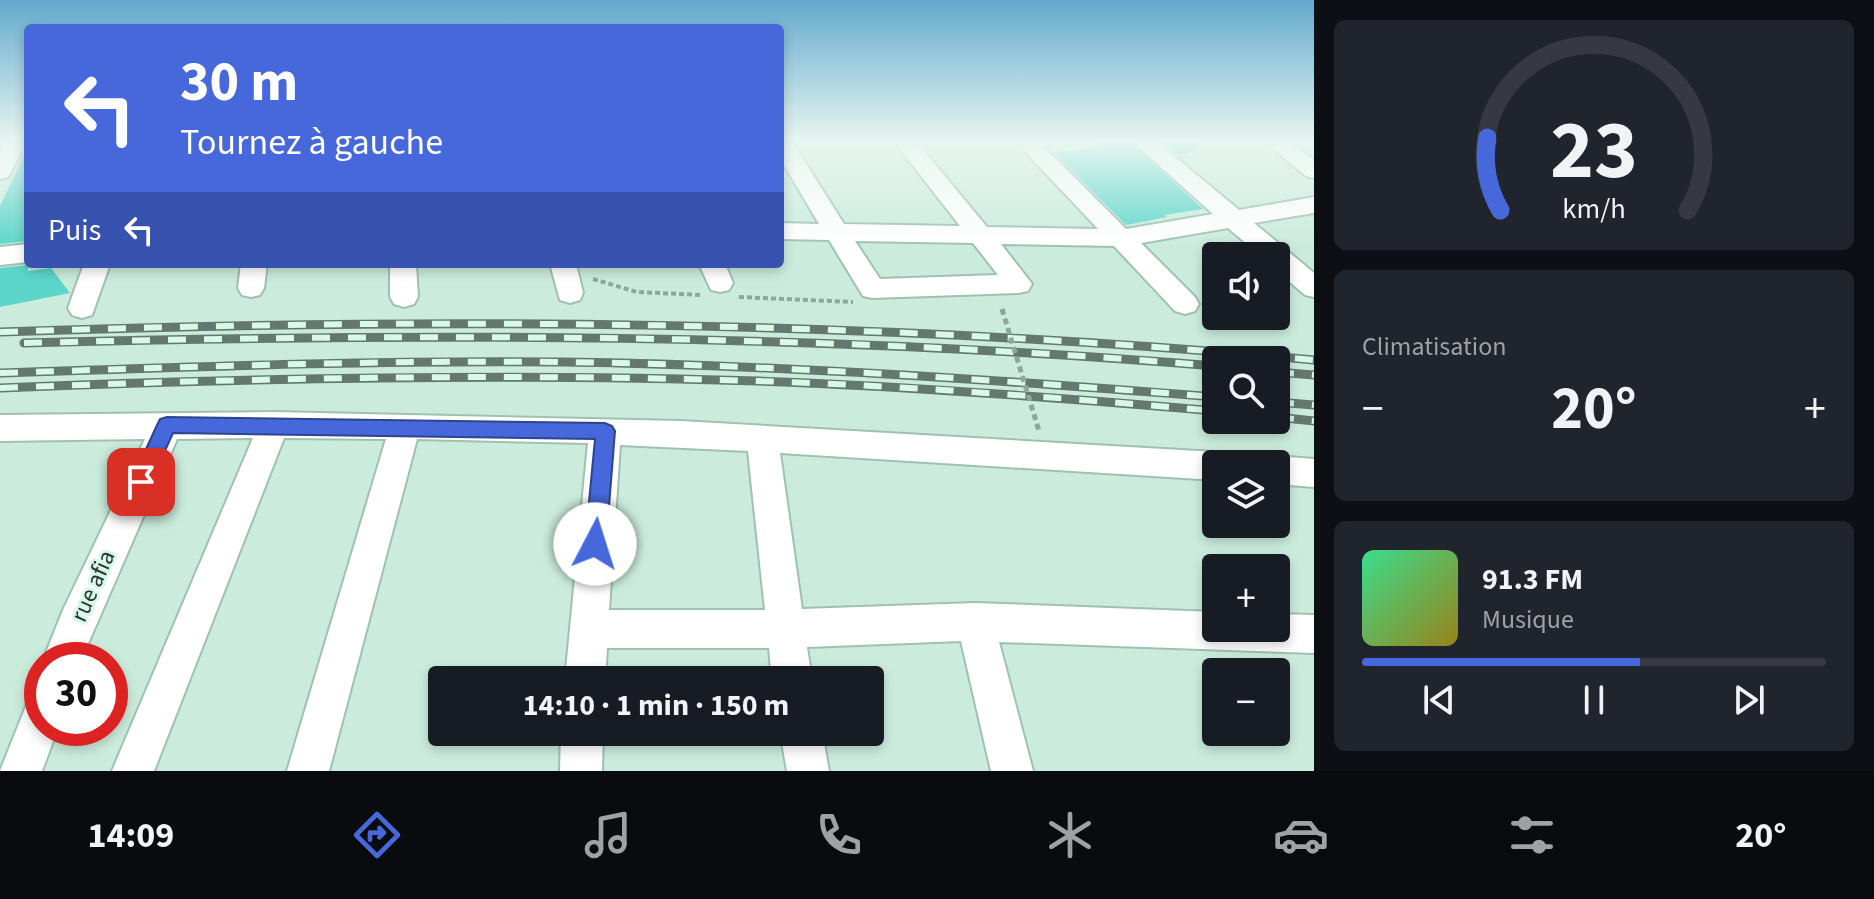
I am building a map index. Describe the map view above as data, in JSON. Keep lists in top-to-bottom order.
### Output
{
  "streets": {
    "street": ["rue afia"]
  },
  "page": {
    "turn": ["30 m", "Tournez à gauche"],
    "then": "Puis",
    "map_buttons": ["+", "−"],
    "tile": "Climatisation",
    "heat": ["−", "20°", "+"],
    "song": ["91.3 FM", "Musique"],
    "limit": "30",
    "trip": "14:10 · 1 min · 150 m",
    "tabs": ["14:09", "20°"],
    "gauge": ["23", "km/h"]
  }
}
